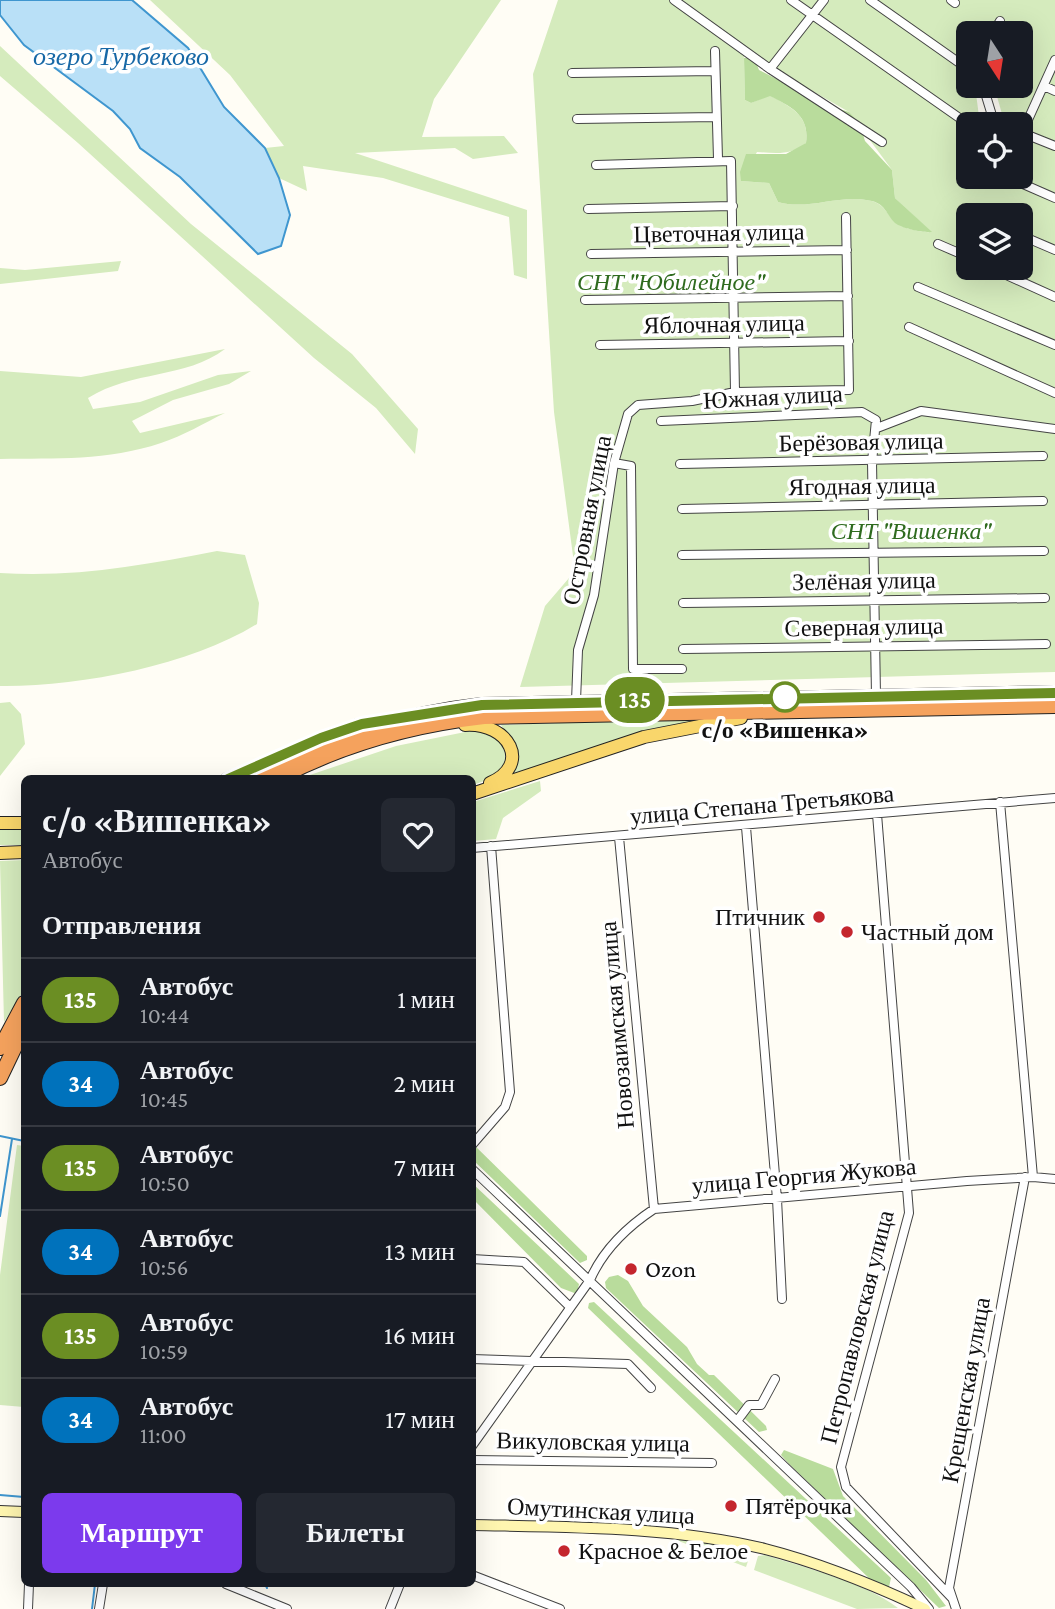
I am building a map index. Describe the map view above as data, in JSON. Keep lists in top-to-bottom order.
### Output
{
  "streets": {
    "street": [
      "Цветочная улица",
      "Яблочная улица",
      "Южная улица",
      "Берёзовая улица",
      "Ягодная улица",
      "Островная улица",
      "Зелёная улица",
      "Северная улица",
      "улица Степана Третьякова",
      "Новозаимская улица",
      "улица Георгия Жукова",
      "Петропавловская улица",
      "Крещенская улица",
      "Викуловская улица",
      "Омутинская улица"
    ]
  },
  "crossings": [
    ["Яблочная улица", "Островная улица"],
    ["улица Степана Третьякова", "Новозаимская улица"],
    ["улица Степана Третьякова", "Петропавловская улица"],
    ["улица Степана Третьякова", "Крещенская улица"],
    ["Новозаимская улица", "улица Георгия Жукова"],
    ["улица Георгия Жукова", "Петропавловская улица"],
    ["улица Георгия Жукова", "Крещенская улица"],
    ["Петропавловская улица", "Крещенская улица"]
  ],
  "water": ["озеро Турбеково"],
  "parks": ["СНТ \"Юбилейное\"", "СНТ \"Вишенка\""],
  "places": [
    "с/о «Вишенка»",
    "Птичник",
    "Частный дом",
    "Ozon",
    "Пятёрочка",
    "Красное & Белое"
  ],
  "lines": ["bus line 135"],
  "north": "bottom",
  "page": {
    "on_map": "135",
    "heading": [
      ["с/о «Вишенка»", "Автобус"],
      "Отправления"
    ],
    "list": [
      {
        "mark": "135",
        "name": "Автобус",
        "note": "10:44",
        "value": "1 мин"
      },
      {
        "mark": "34",
        "name": "Автобус",
        "note": "10:45",
        "value": "2 мин"
      },
      {
        "mark": "135",
        "name": "Автобус",
        "note": "10:50",
        "value": "7 мин"
      },
      {
        "mark": "34",
        "name": "Автобус",
        "note": "10:56",
        "value": "13 мин"
      },
      {
        "mark": "135",
        "name": "Автобус",
        "note": "10:59",
        "value": "16 мин"
      },
      {
        "mark": "34",
        "name": "Автобус",
        "note": "11:00",
        "value": "17 мин"
      }
    ],
    "buttons": ["Маршрут", "Билеты"]
  }
}
